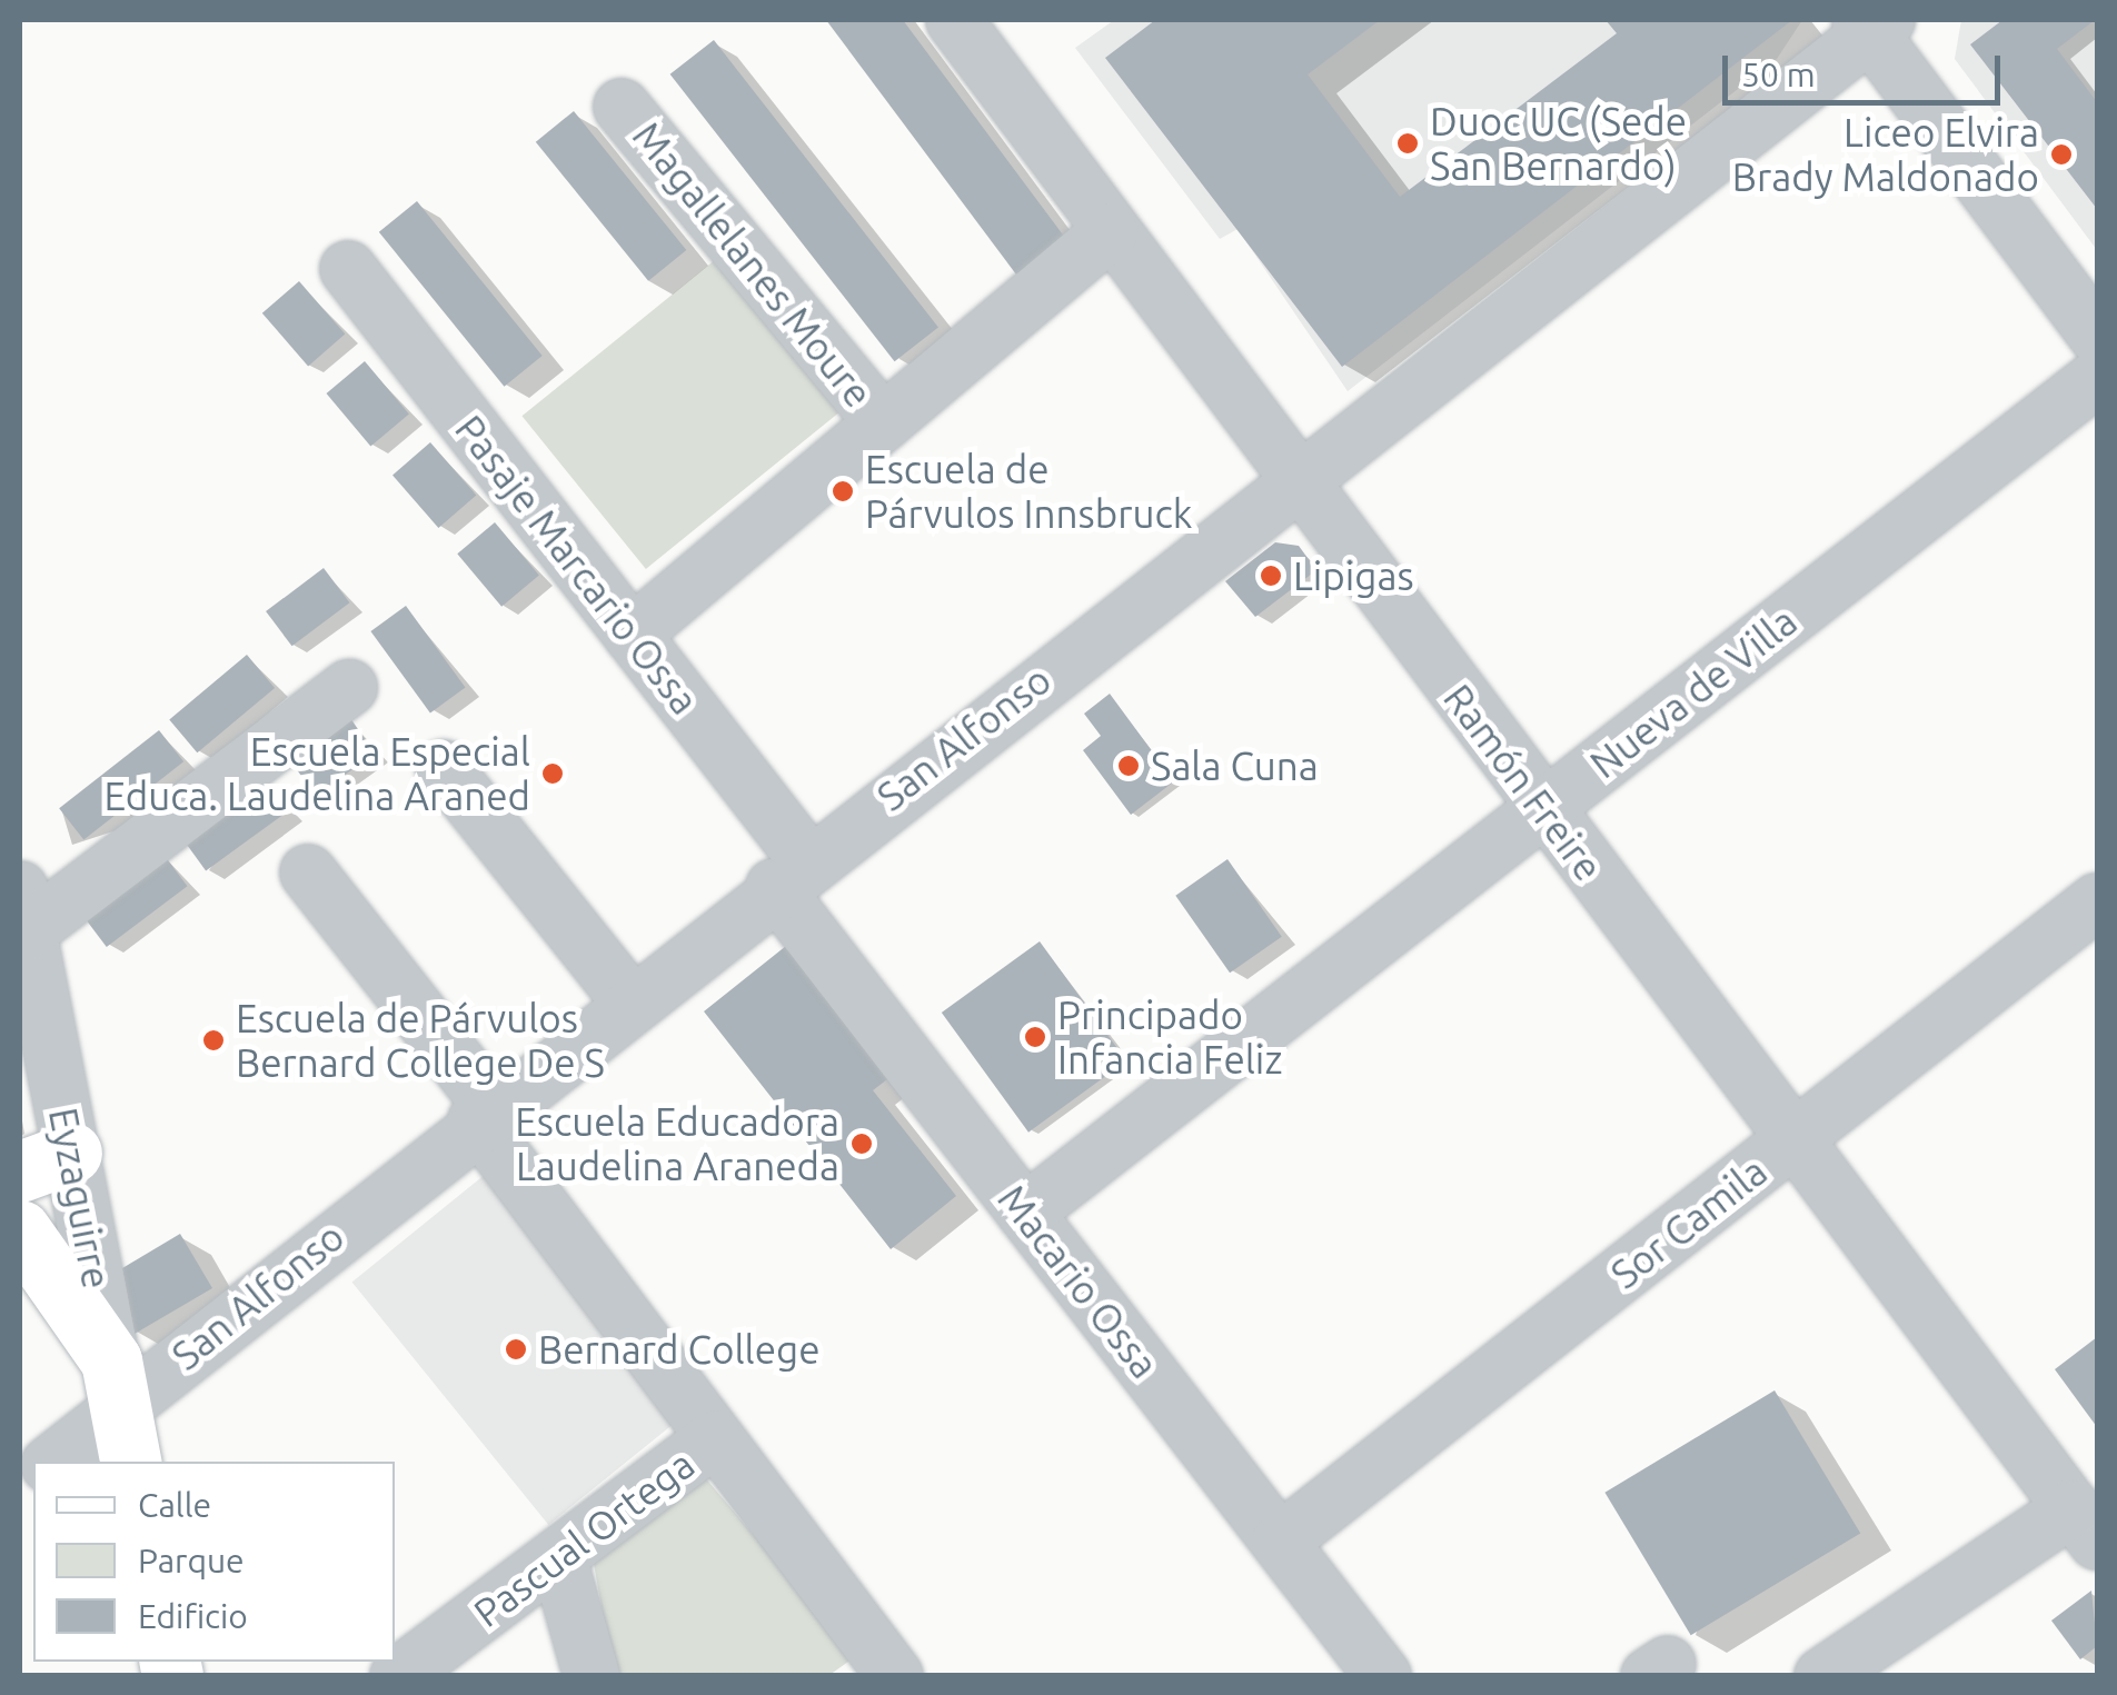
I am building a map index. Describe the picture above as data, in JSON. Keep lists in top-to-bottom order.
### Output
{
  "streets": {
    "street": [
      "Magallelanes Moure",
      "Pasaje Marcario Ossa",
      "Nueva de Villa",
      "San Alfonso",
      "Ramón Freire",
      "Eyzaguirre",
      "Sor Camila",
      "Macario Ossa",
      "Pascual Ortega"
    ]
  },
  "crossings": [
    ["Pasaje Marcario Ossa", "San Alfonso"],
    ["Pasaje Marcario Ossa", "Macario Ossa"],
    ["Nueva de Villa", "Ramón Freire"],
    ["Nueva de Villa", "Macario Ossa"],
    ["San Alfonso", "Ramón Freire"],
    ["San Alfonso", "Eyzaguirre"],
    ["San Alfonso", "Macario Ossa"],
    ["Ramón Freire", "Sor Camila"],
    ["Sor Camila", "Macario Ossa"]
  ],
  "places": [
    "Duoc UC (Sede San Bernardo)",
    "Liceo Elvira Brady Maldonado",
    "Escuela de Párvulos Innsbruck",
    "Lipigas",
    "Sala Cuna",
    "Escuela Especial Educa. Laudelina Araned",
    "Principado Infancia Feliz",
    "Escuela de Párvulos Bernard College De S",
    "Escuela Educadora Laudelina Araneda",
    "Bernard College"
  ],
  "legend": ["Calle", "Parque", "Edificio"],
  "scale_bar": "50 m"
}
